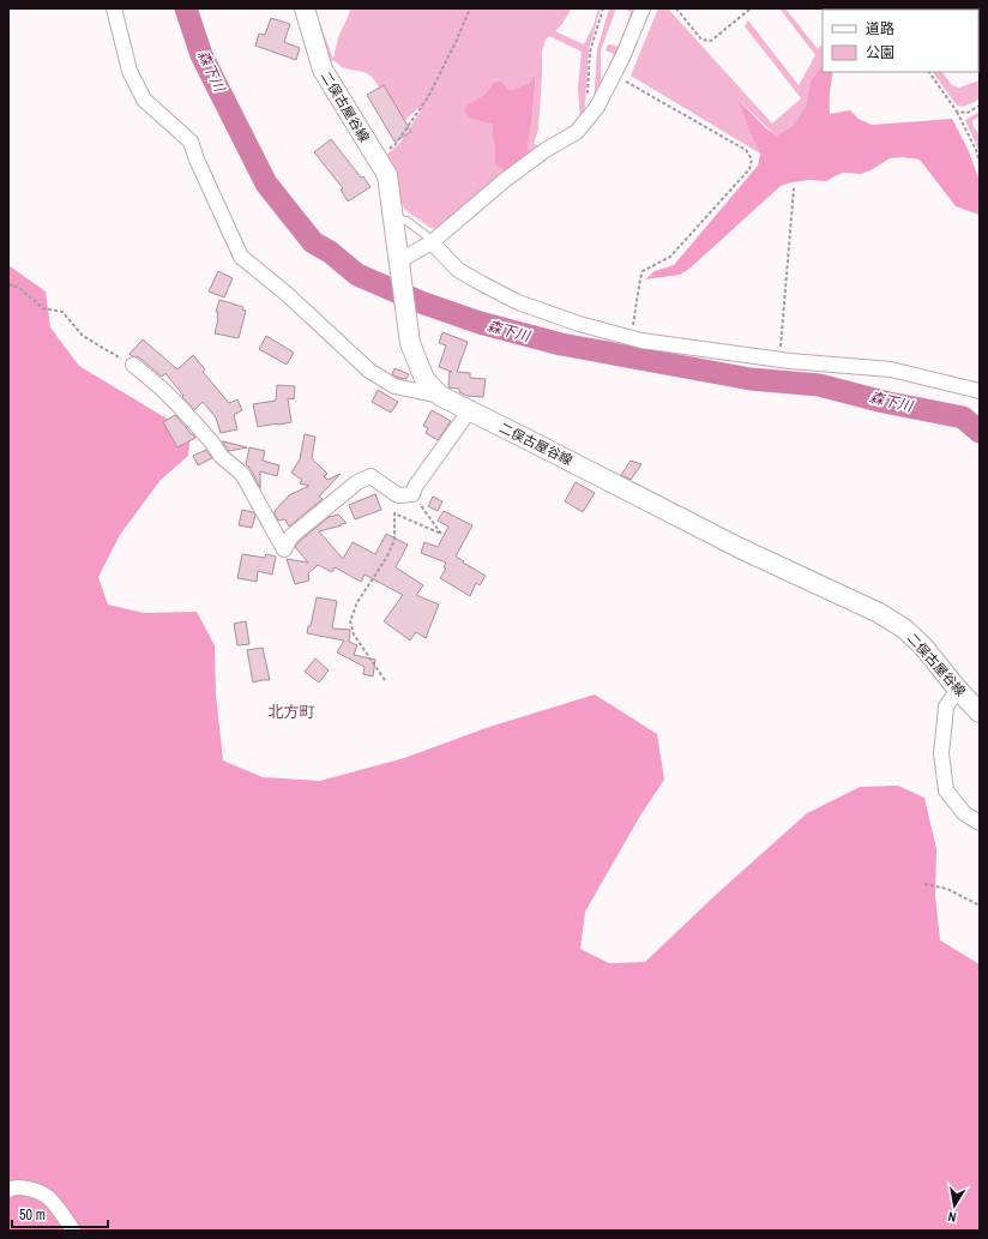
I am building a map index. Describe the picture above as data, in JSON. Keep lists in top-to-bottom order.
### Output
{
  "streets": {
    "main road": ["二俣古屋谷線"]
  },
  "districts": ["北方町"],
  "water": ["森下川"],
  "legend": ["道路", "公園"],
  "scale_bar": "50 m",
  "north": "bottom"
}
